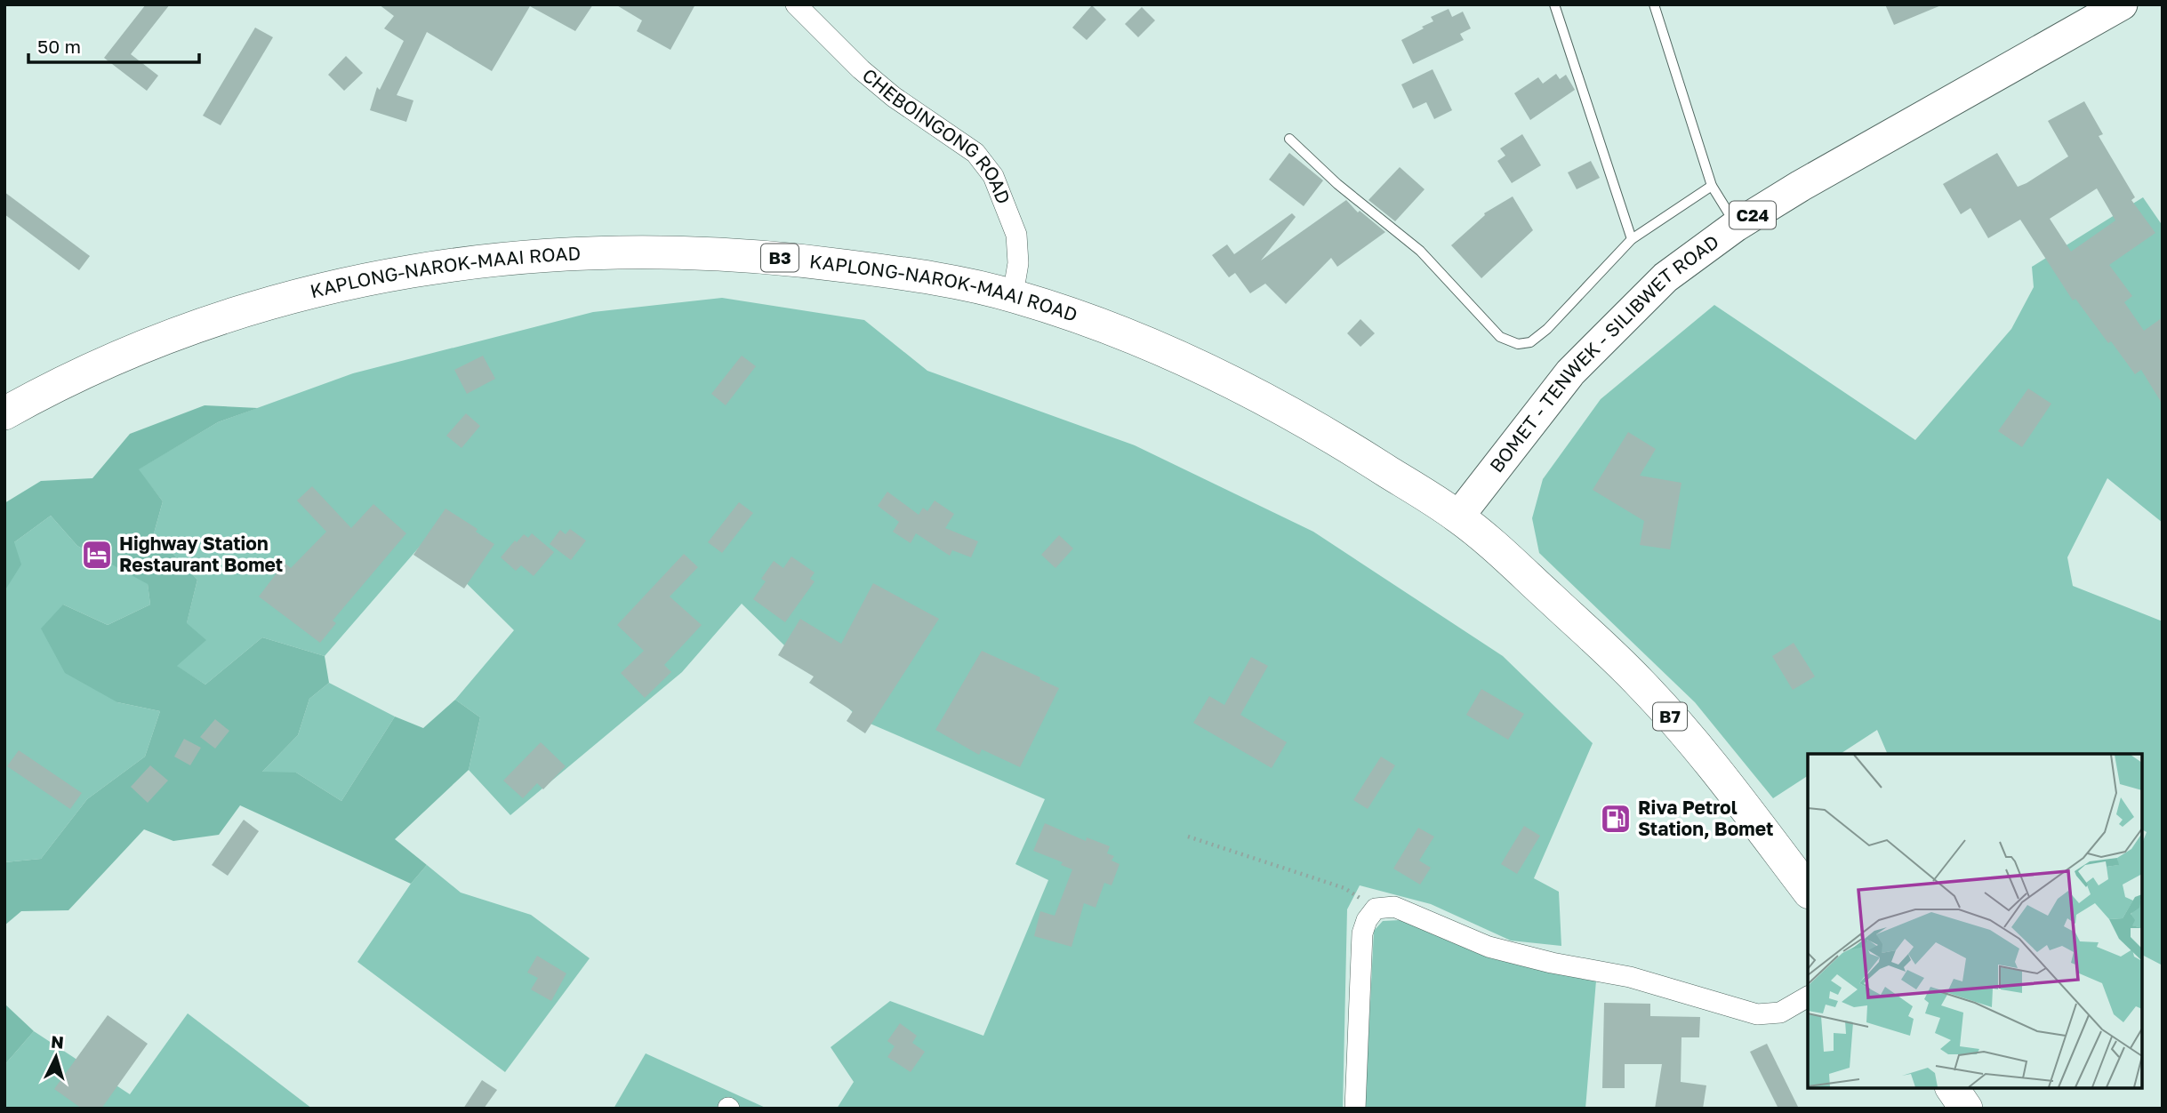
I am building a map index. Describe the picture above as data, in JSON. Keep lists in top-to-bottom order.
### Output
{
  "streets": {
    "highway": ["B3", "KAPLONG-NAROK-MAAI ROAD", "B7"],
    "main road": ["C24", "BOMET - TENWEK - SILIBWET ROAD"],
    "street": ["CHEBOINGONG ROAD"]
  },
  "crossings": [
    ["CHEBOINGONG ROAD", "KAPLONG-NAROK-MAAI ROAD"],
    ["KAPLONG-NAROK-MAAI ROAD", "BOMET - TENWEK - SILIBWET ROAD"],
    ["KAPLONG-NAROK-MAAI ROAD", "B7"]
  ],
  "places": {
    "hotel": ["Highway Station Restaurant Bomet"],
    "fuel station": ["Riva Petrol Station, Bomet"]
  },
  "scale_bar": "50 m",
  "north": "top"
}
